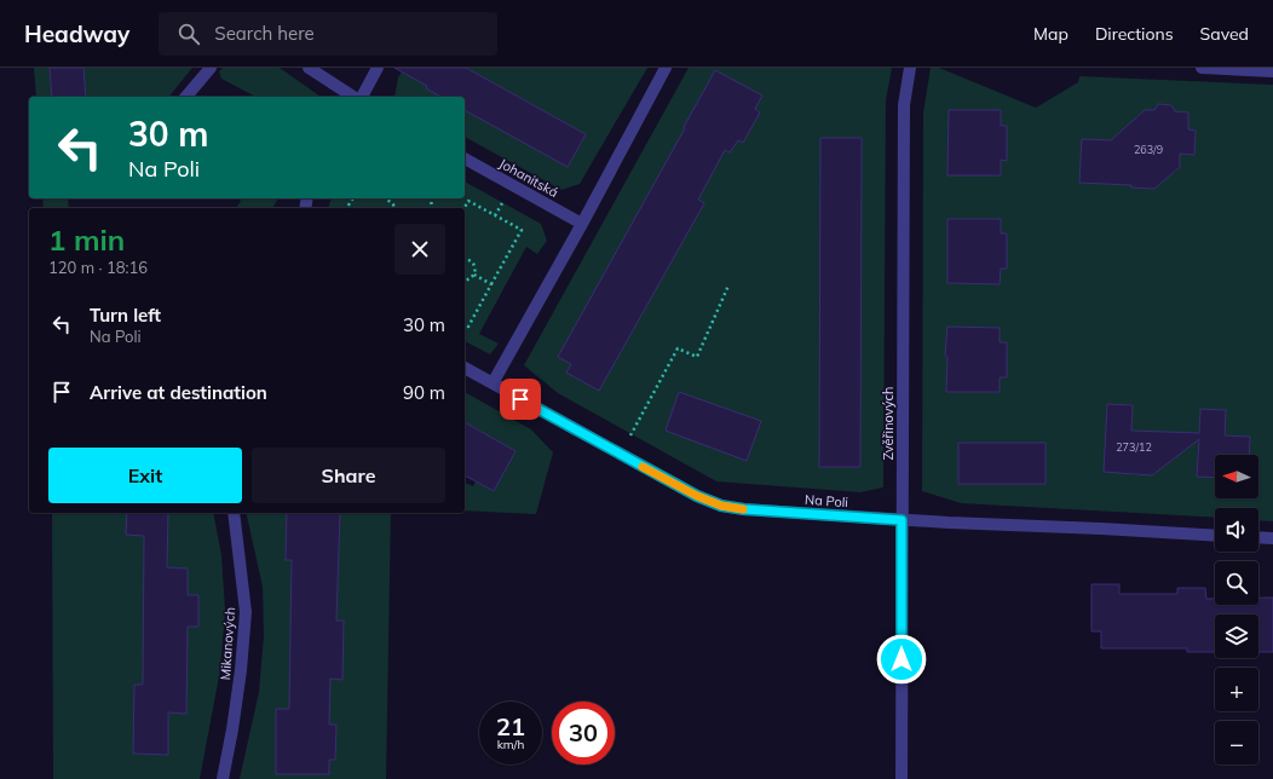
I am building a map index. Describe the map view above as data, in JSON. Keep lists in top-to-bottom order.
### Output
{
  "streets": {
    "street": [
      "Johanitská",
      "Zvěřinových",
      "Na Poli",
      "Mikanových"
    ]
  },
  "crossings": [
    ["Zvěřinových", "Na Poli"]
  ],
  "house_numbers": ["263/9", "273/12"],
  "north": "left",
  "page": {
    "header": "Headway",
    "search": "Search here",
    "nav": ["Map", "Directions", "Saved"],
    "turn": ["30 m", "Na Poli"],
    "heading": ["1 min", "120 m · 18:16"],
    "list": [
      {
        "name": "Turn left",
        "note": "Na Poli",
        "value": "30 m"
      },
      {
        "name": "Arrive at destination",
        "value": "90 m"
      }
    ],
    "buttons": ["Exit", "Share"],
    "map_buttons": ["+", "−"],
    "speed": "21 km/h",
    "limit": "30"
  }
}
